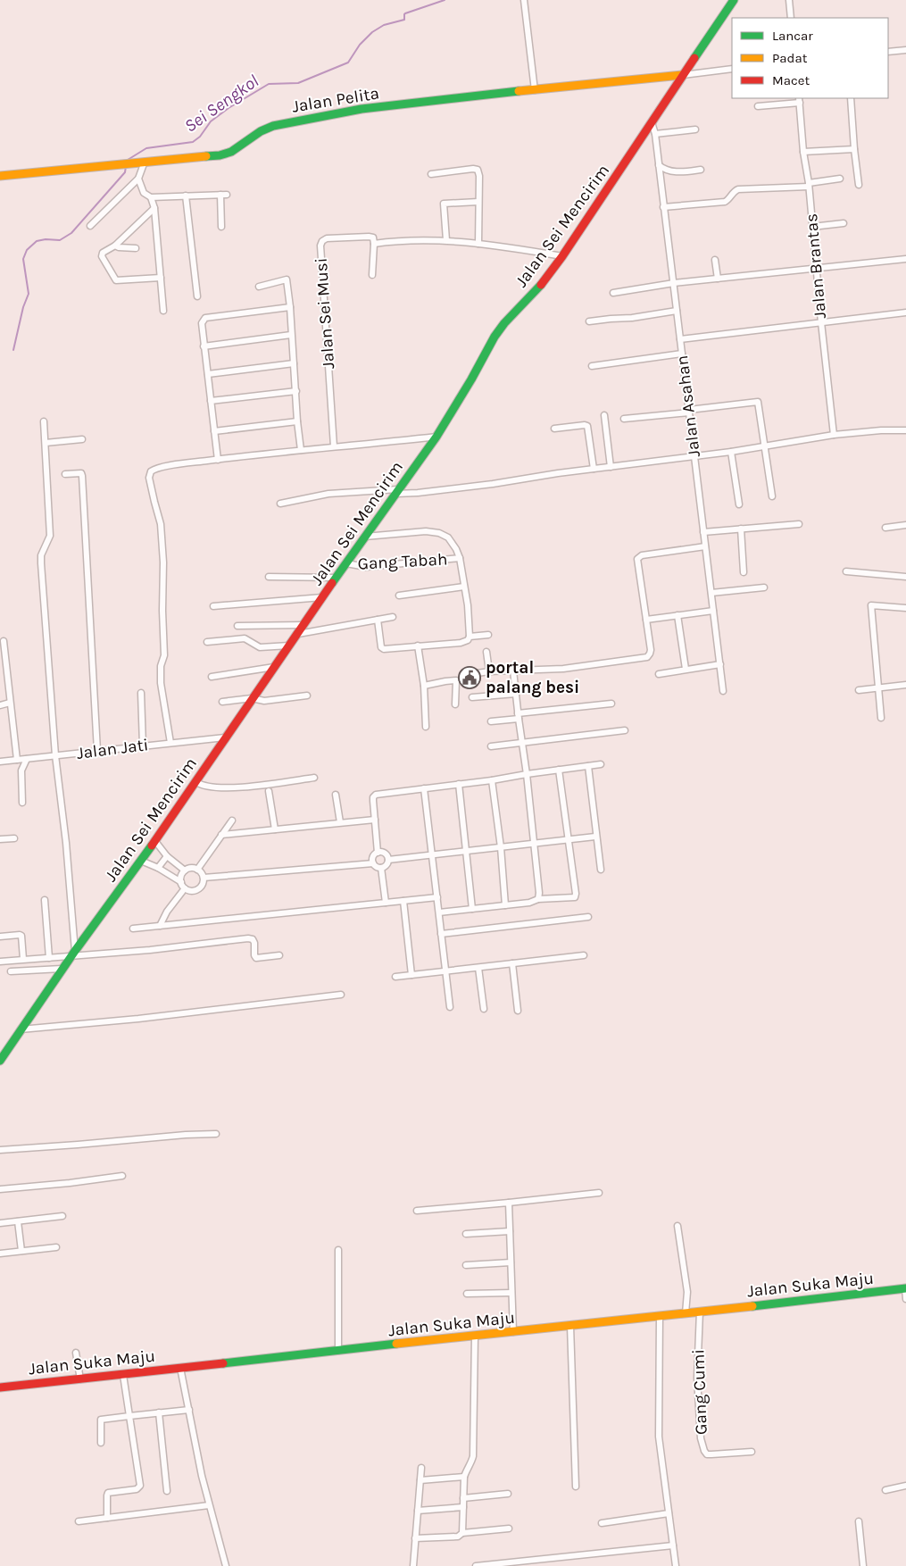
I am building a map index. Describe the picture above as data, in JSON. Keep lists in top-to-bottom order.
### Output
{
  "streets": {
    "street": [
      "Jalan Pelita",
      "Jalan Sei Mencirim",
      "Jalan Brantas",
      "Jalan Sei Musi",
      "Jalan Asahan",
      "Gang Tabah",
      "Jalan Jati",
      "Jalan Suka Maju",
      "Gang Cumi"
    ]
  },
  "crossings": [
    ["Jalan Pelita", "Jalan Sei Mencirim"],
    ["Jalan Sei Mencirim", "Jalan Sei Musi"],
    ["Jalan Sei Mencirim", "Jalan Asahan"],
    ["Jalan Sei Mencirim", "Gang Tabah"],
    ["Jalan Sei Mencirim", "Jalan Jati"],
    ["Jalan Suka Maju", "Gang Cumi"]
  ],
  "water": ["Sei Sengkol"],
  "places": {
    "public building": ["portal palang besi"]
  },
  "legend": ["Lancar", "Padat", "Macet"]
}
